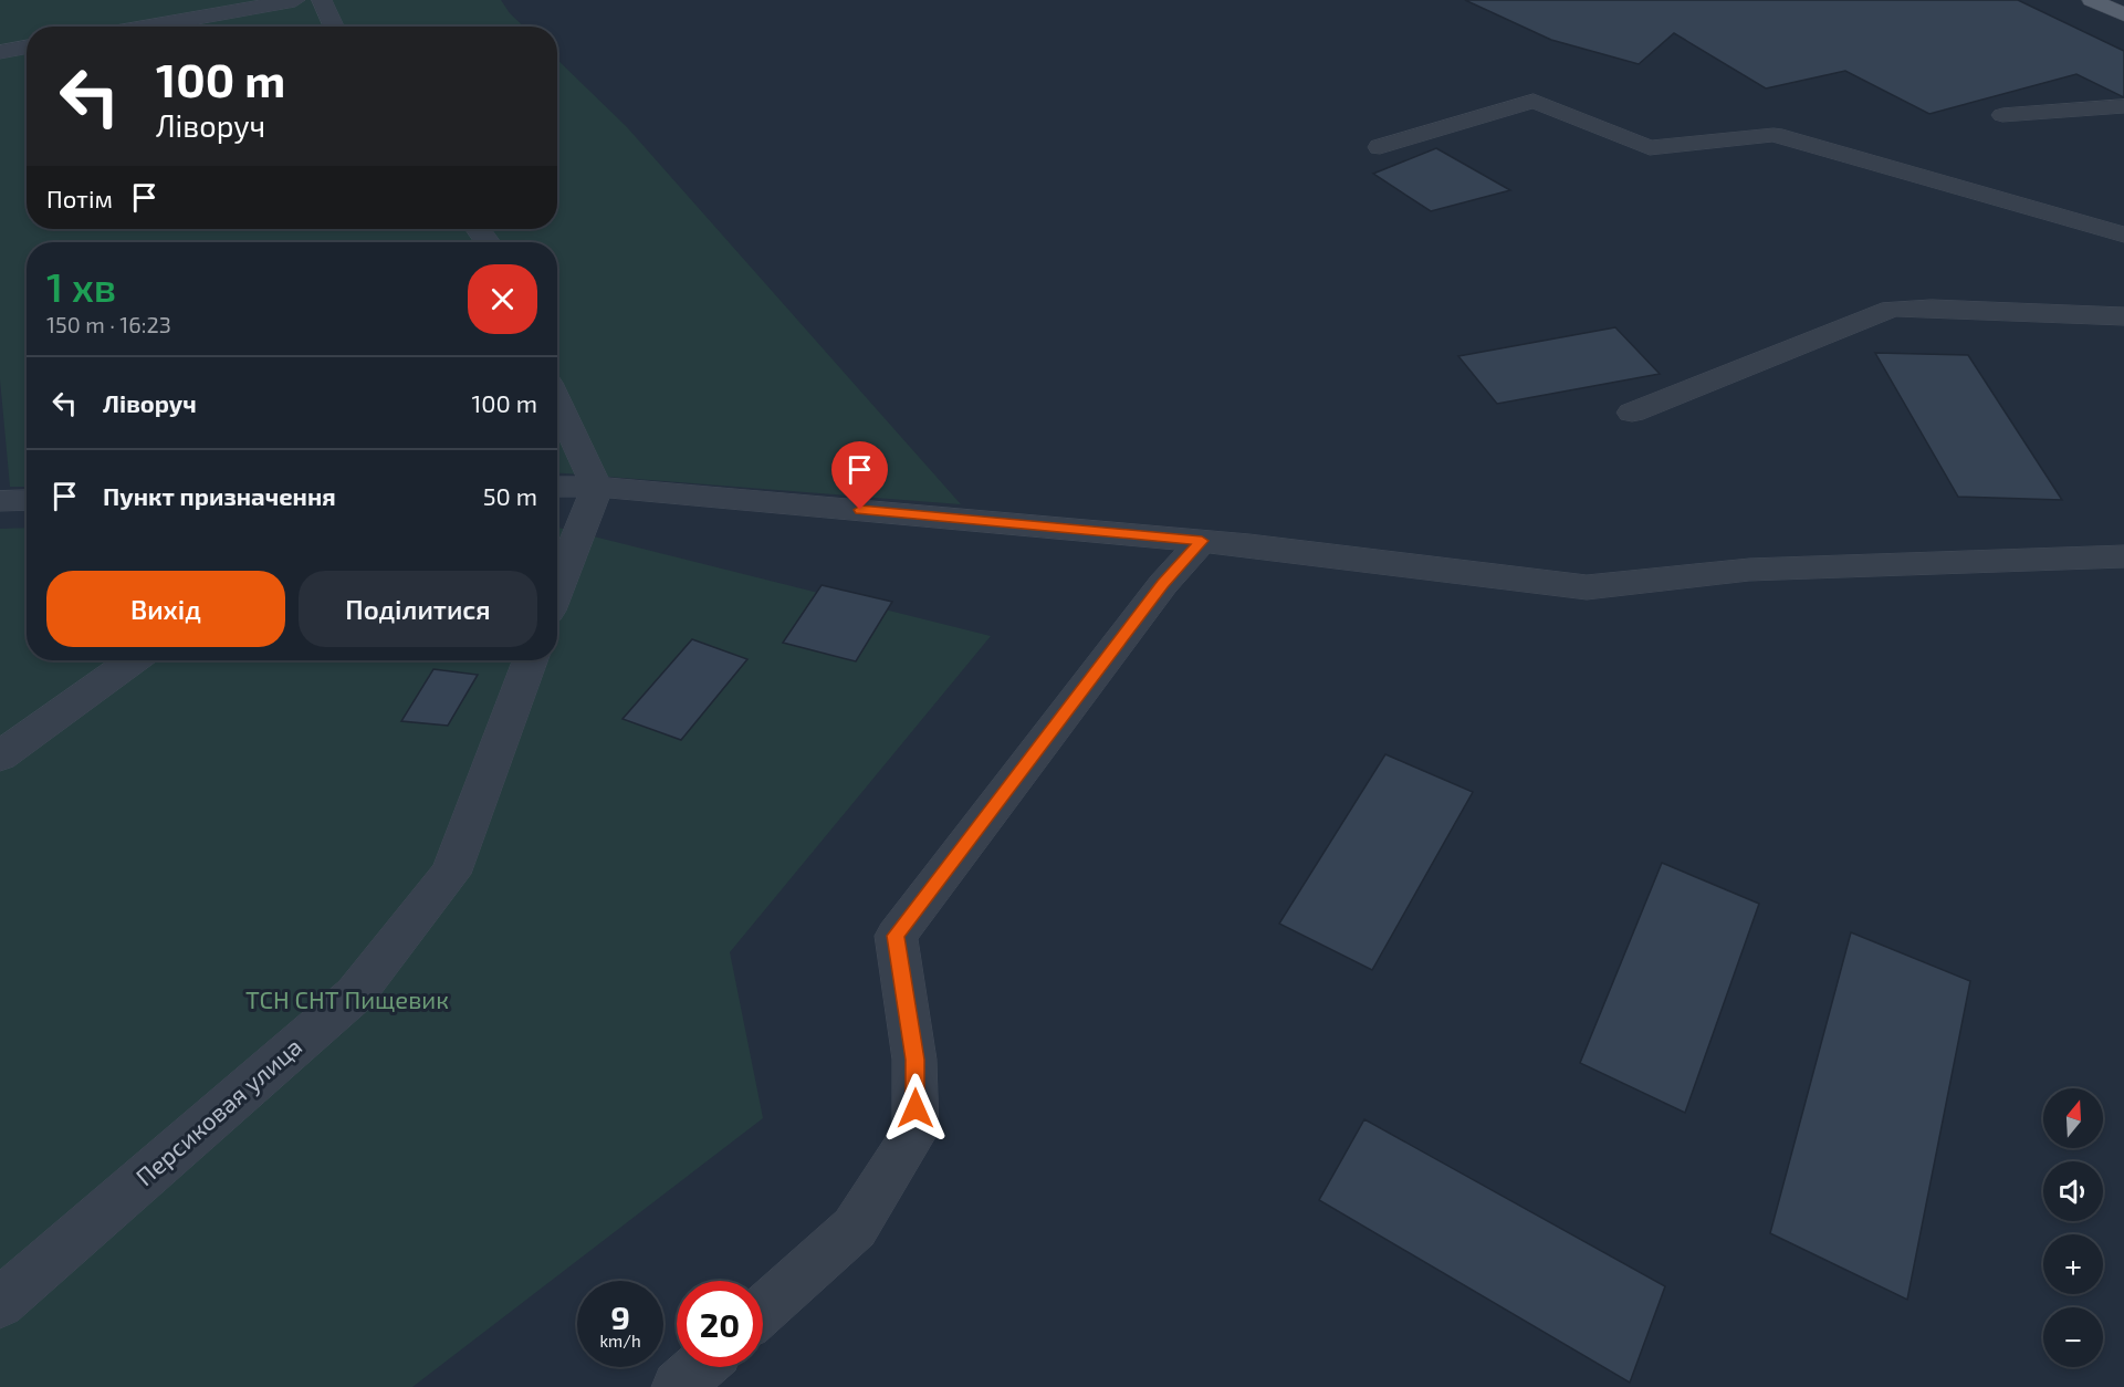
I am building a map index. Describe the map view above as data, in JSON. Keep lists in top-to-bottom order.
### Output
{
  "streets": {
    "lane": ["Персиковая улица"]
  },
  "parks": ["ТСН СНТ Пищевик"],
  "north": "top",
  "page": {
    "turn": ["100 m", "Ліворуч"],
    "then": "Потім",
    "heading": ["1 хв", "150 m · 16:23"],
    "list": [
      {
        "name": "Ліворуч",
        "value": "100 m"
      },
      {
        "name": "Пункт призначення",
        "value": "50 m"
      }
    ],
    "buttons": ["Вихід", "Поділитися"],
    "map_buttons": ["+", "−"],
    "speed": "9 km/h",
    "limit": "20"
  }
}
